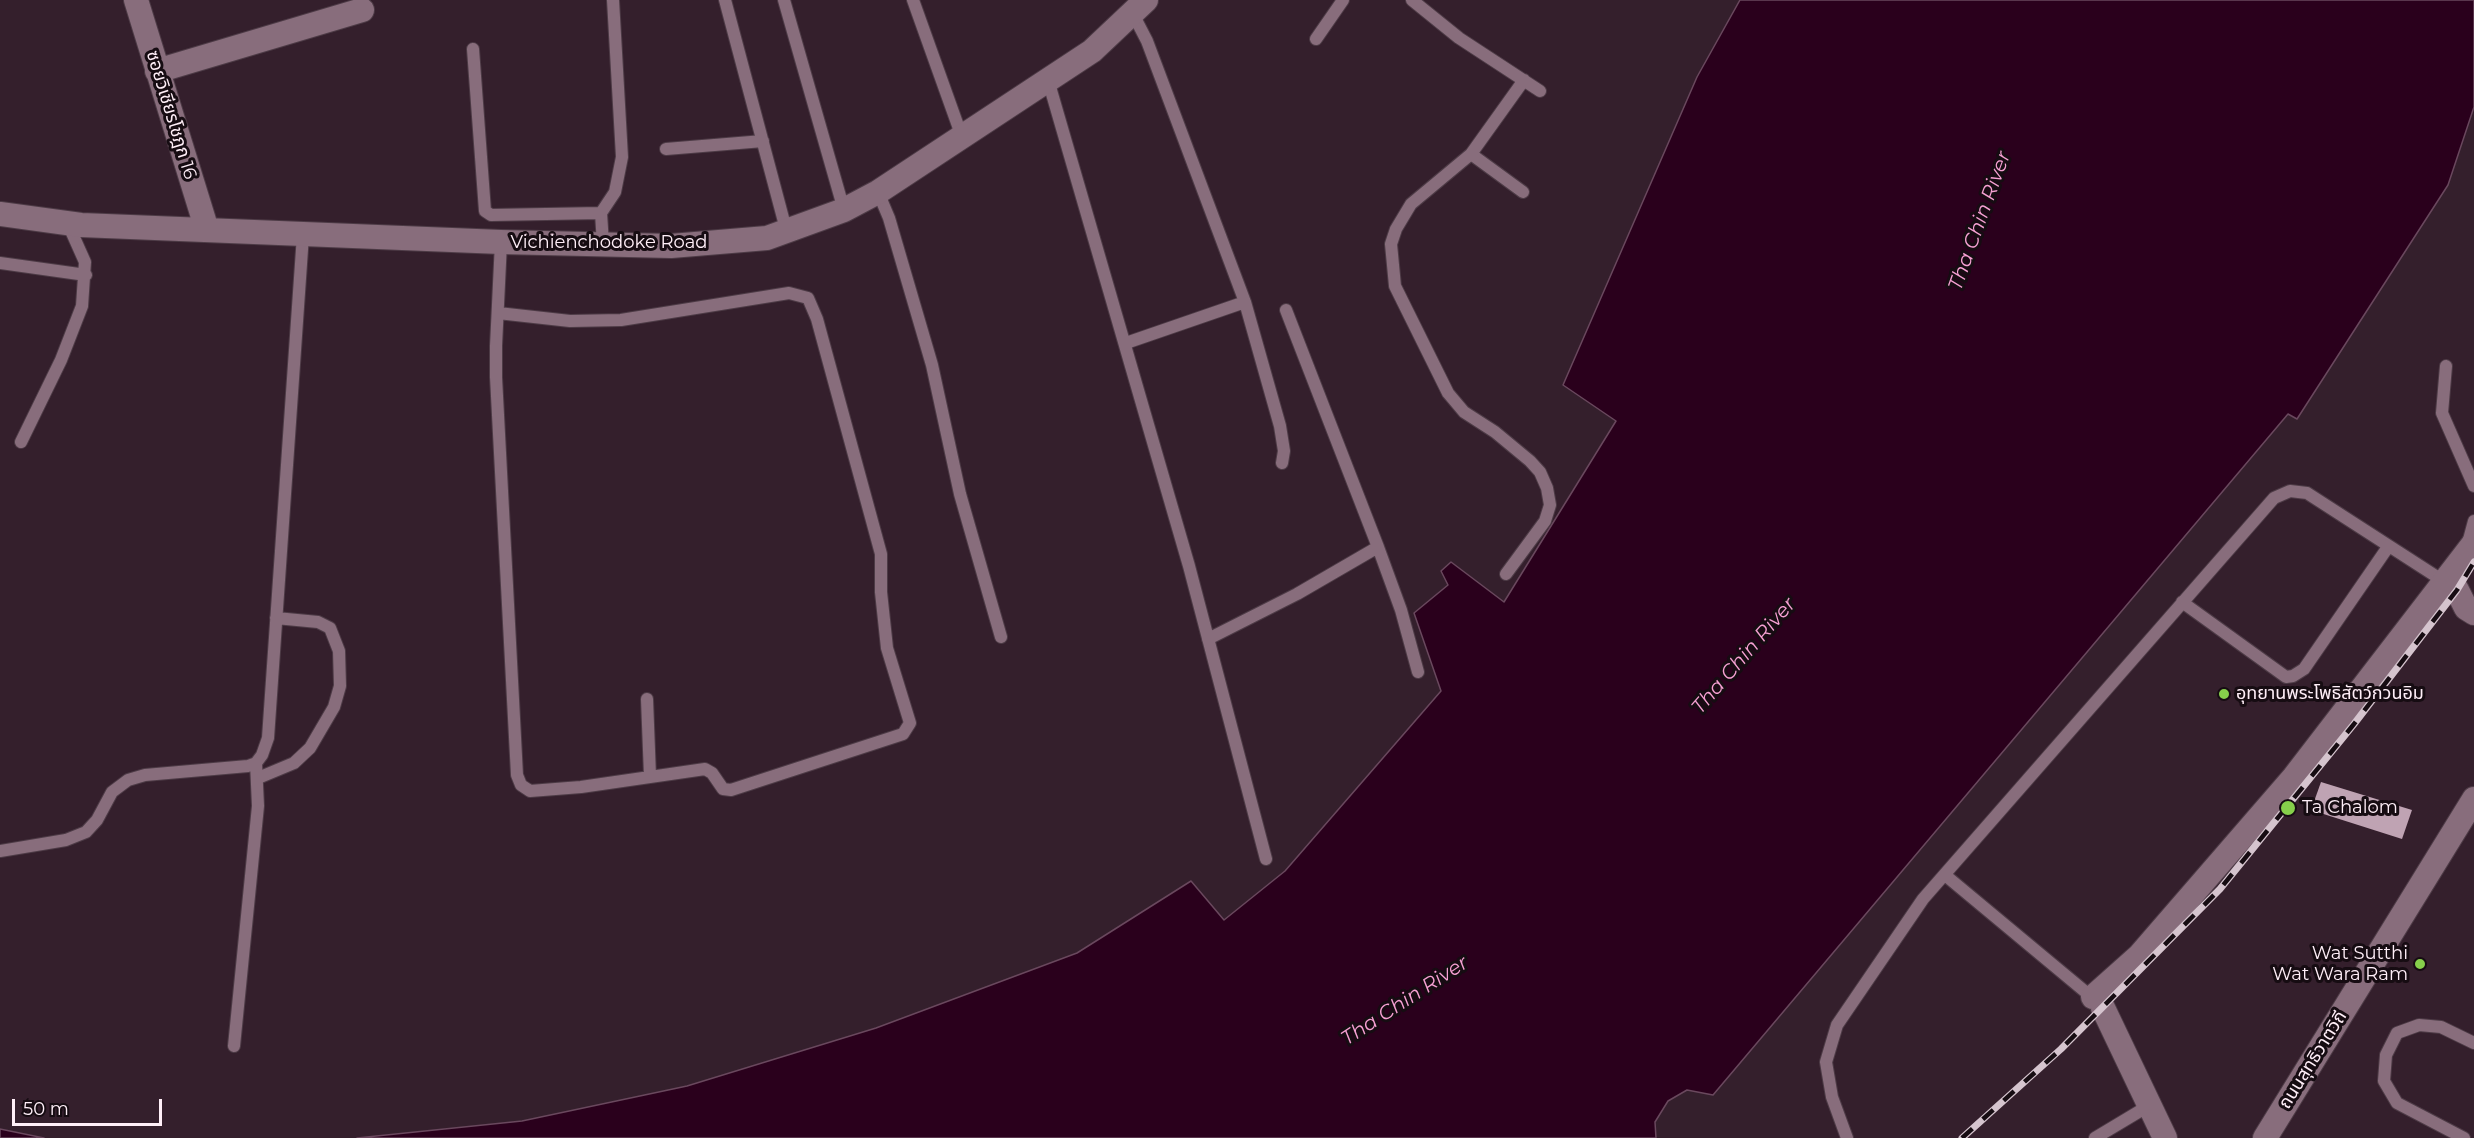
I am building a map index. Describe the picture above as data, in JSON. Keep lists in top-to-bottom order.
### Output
{
  "streets": {
    "street": ["ซอยวิเชียรโชฎก 16", "Vichienchodoke Road", "ถนนสุทธิวาตวิถี"]
  },
  "crossings": [
    ["ซอยวิเชียรโชฎก 16", "Vichienchodoke Road"]
  ],
  "water": ["Tha Chin River"],
  "places": ["อุทยานพระโพธิสัตว์กวนอิม", "Ta Chalom", "Wat Sutthi Wat Wara Ram"],
  "scale_bar": "50 m"
}
